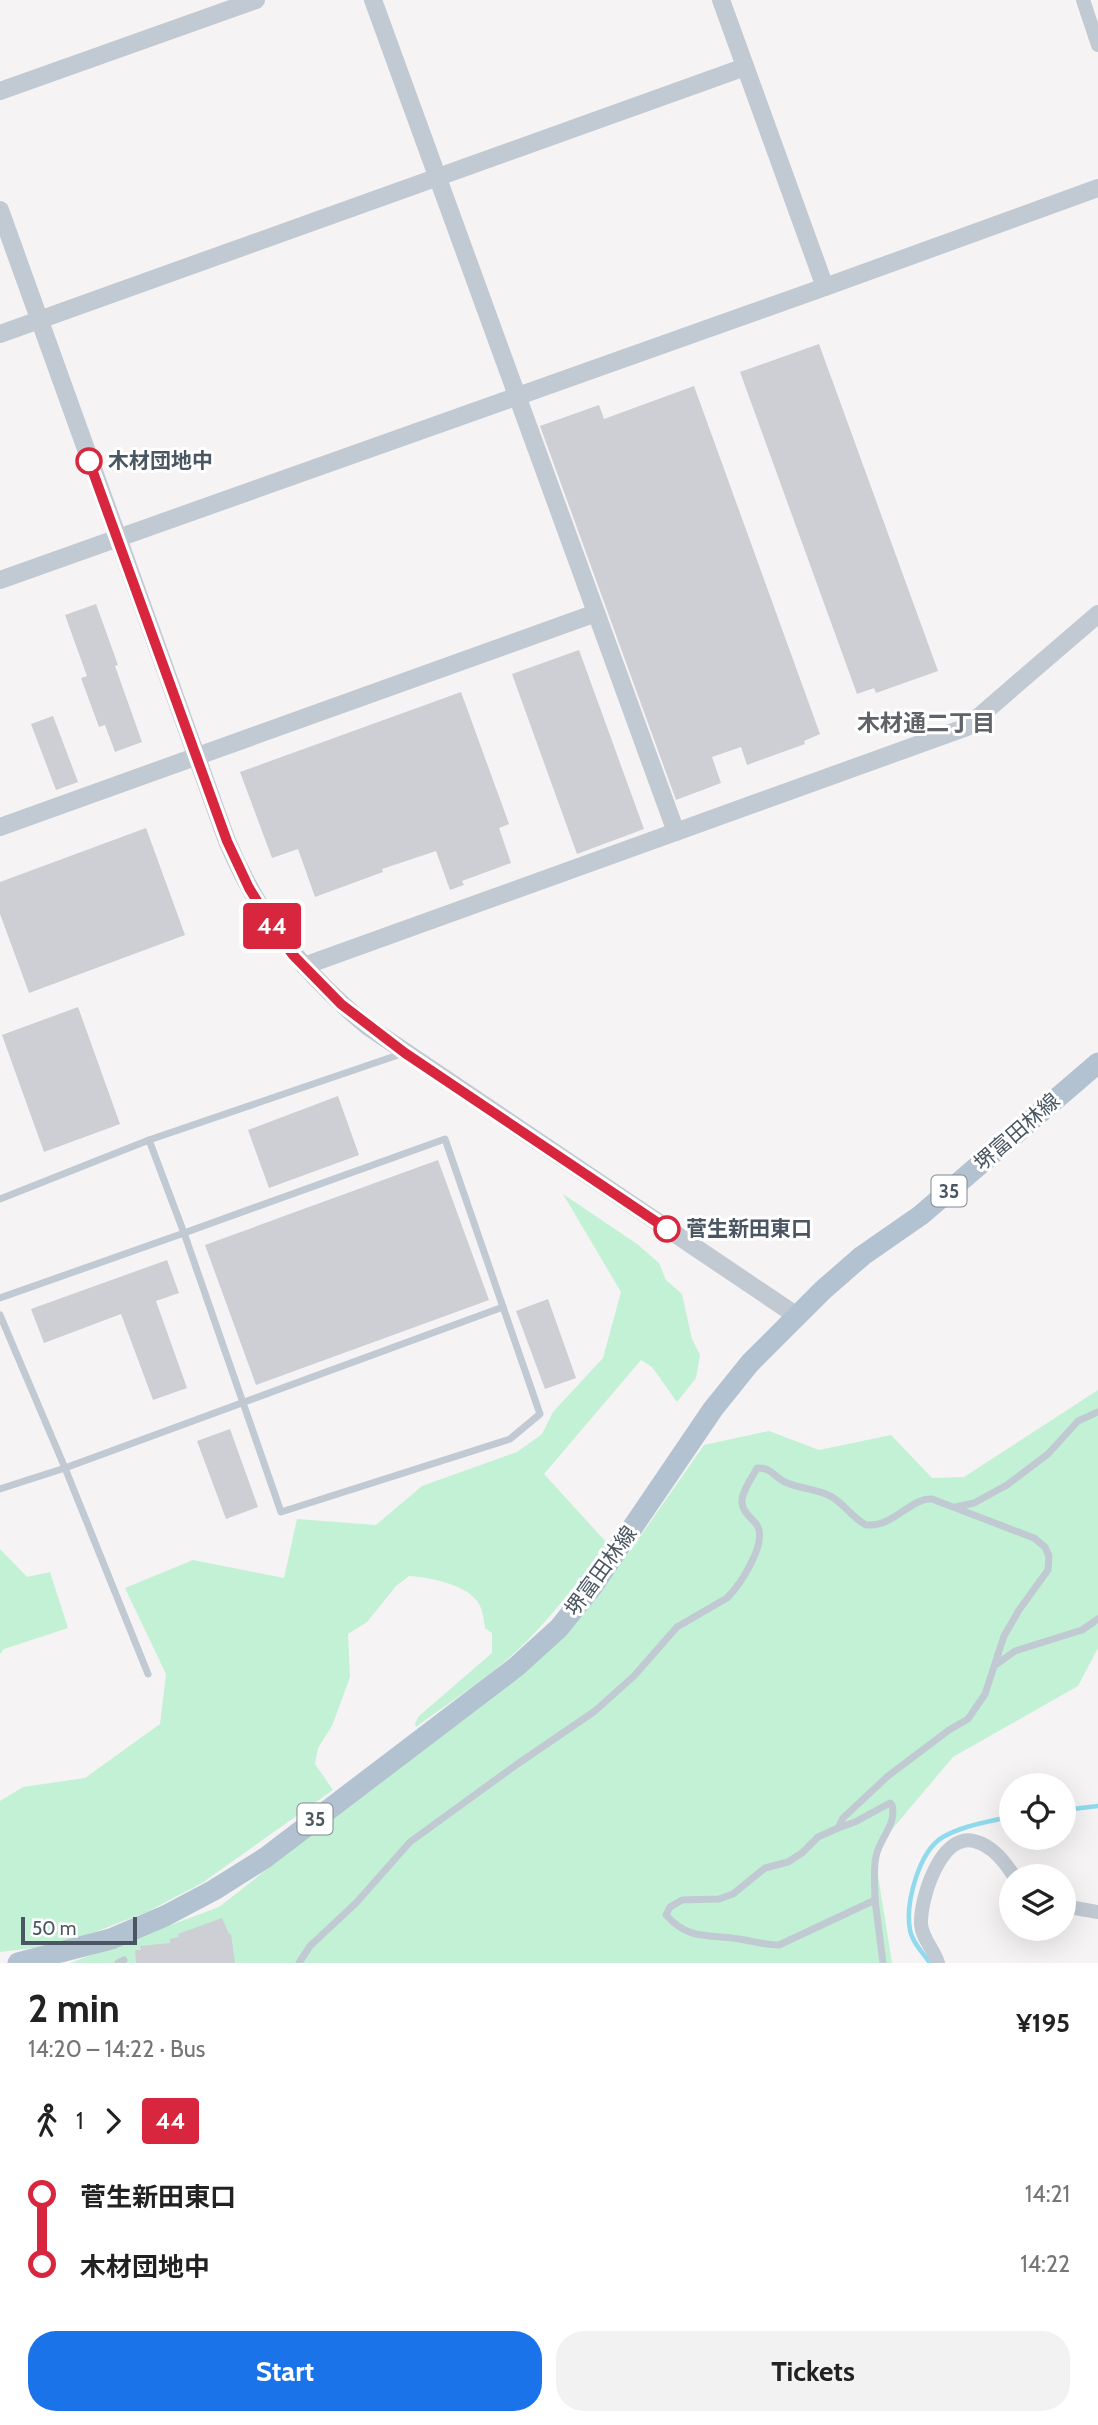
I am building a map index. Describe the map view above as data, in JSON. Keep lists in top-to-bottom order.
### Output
{
  "streets": {
    "main road": ["堺富田林線", "35"]
  },
  "districts": ["木材通二丁目"],
  "places": ["木材団地中", "菅生新田東口"],
  "lines": ["bus line 44"],
  "scale_bar": "50 m",
  "page": {
    "on_map": "44",
    "scale": "50 m",
    "heading": ["2 min", "14:20 – 14:22 · Bus", "¥195"],
    "legs": ["1", "44"],
    "list": [
      {
        "name": "菅生新田東口",
        "value": "14:21"
      },
      {
        "name": "木材団地中",
        "value": "14:22"
      }
    ],
    "buttons": ["Start", "Tickets"]
  }
}
